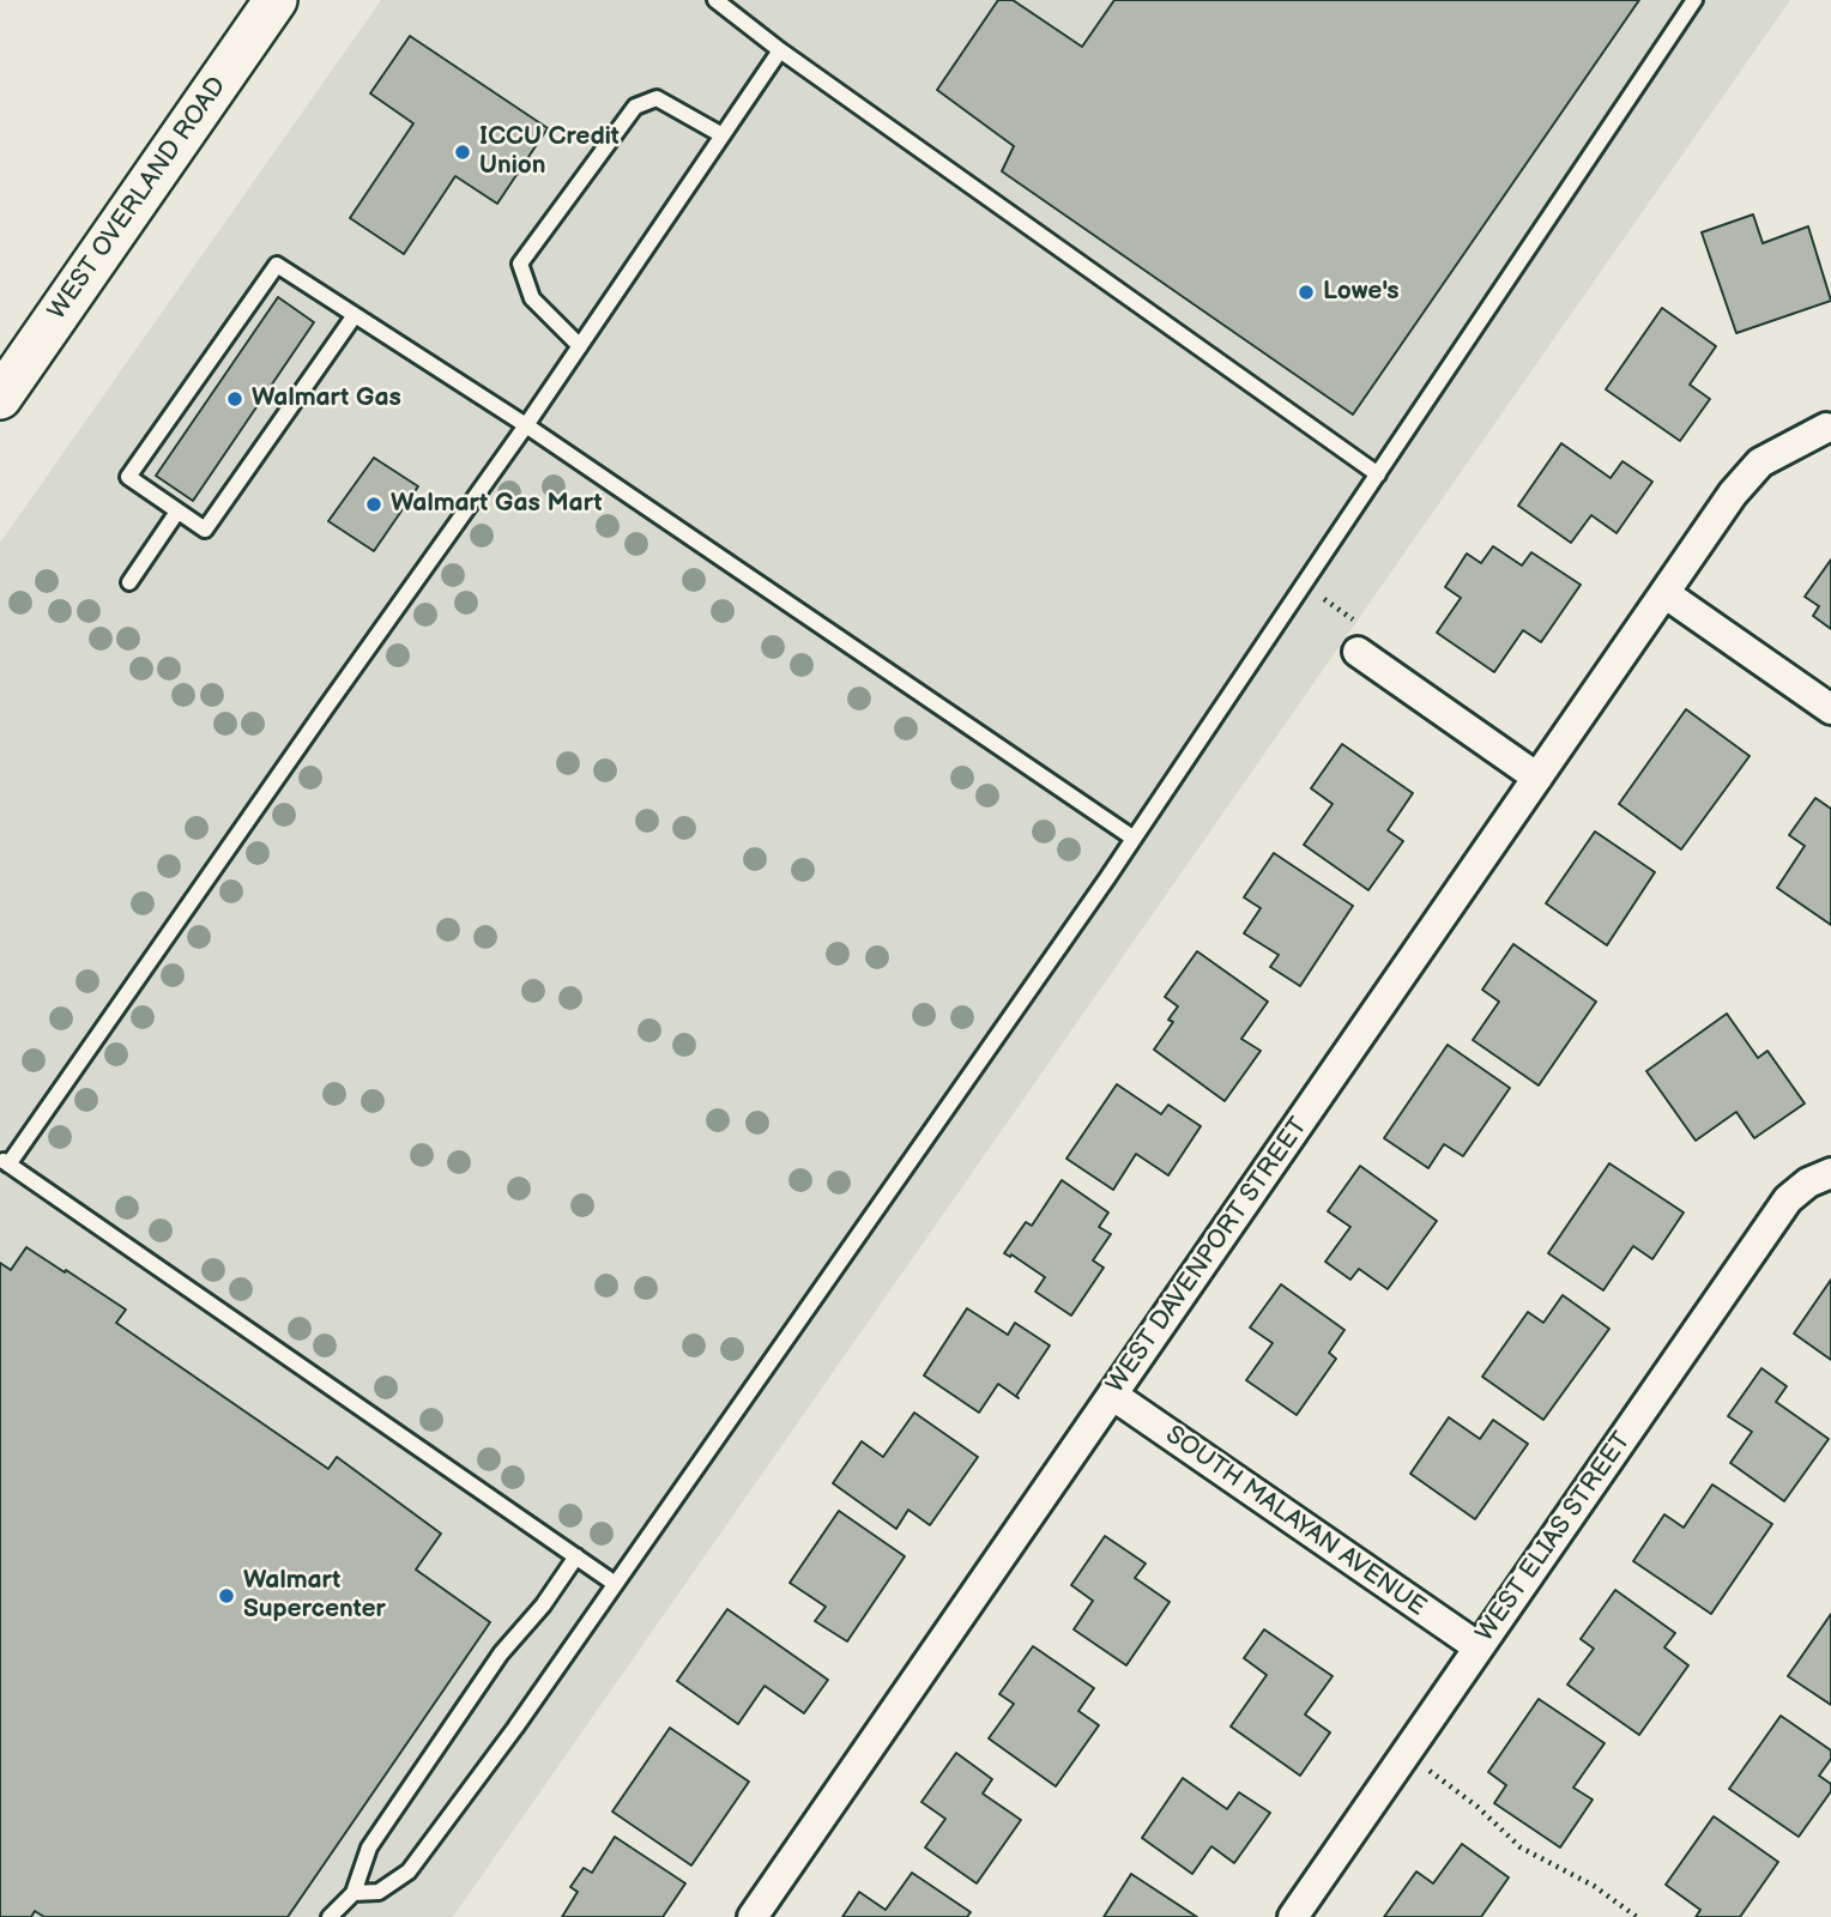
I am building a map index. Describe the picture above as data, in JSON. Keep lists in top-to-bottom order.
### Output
{
  "streets": {
    "street": [
      "WEST OVERLAND ROAD",
      "WEST DAVENPORT STREET",
      "SOUTH MALAYAN AVENUE",
      "WEST ELIAS STREET"
    ]
  },
  "crossings": [
    ["WEST DAVENPORT STREET", "SOUTH MALAYAN AVENUE"],
    ["SOUTH MALAYAN AVENUE", "WEST ELIAS STREET"]
  ],
  "places": [
    "ICCU Credit Union",
    "Lowe's",
    "Walmart Gas",
    "Walmart Gas Mart",
    "Walmart Supercenter"
  ]
}
